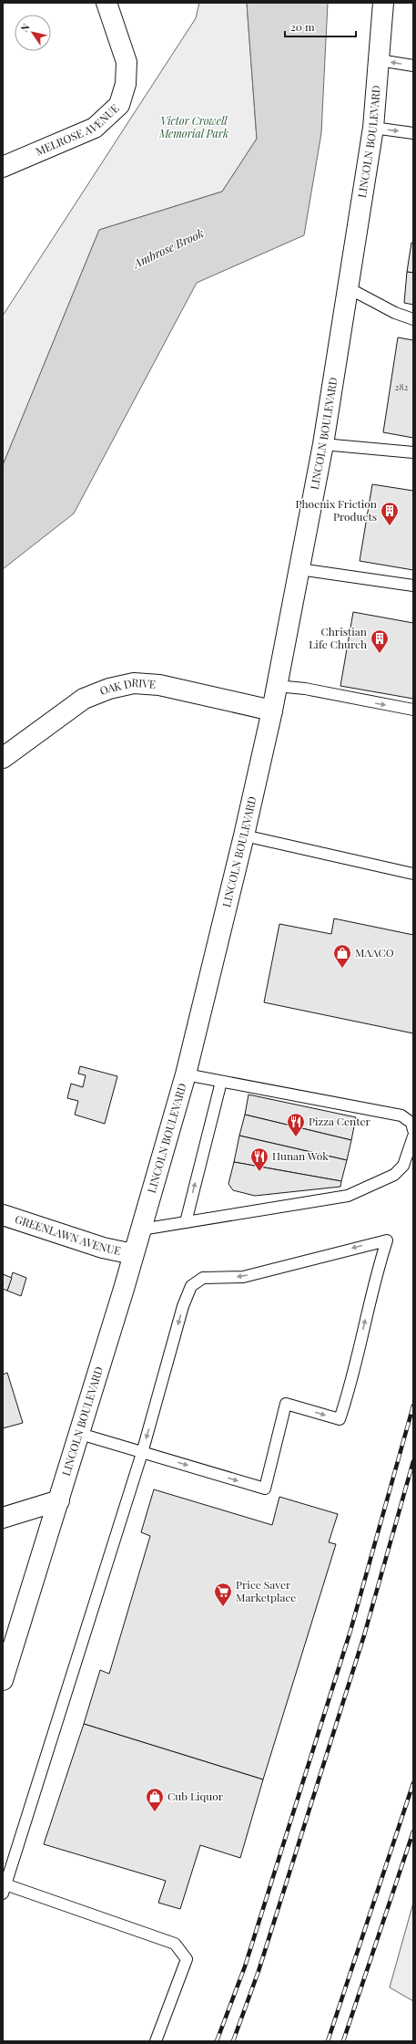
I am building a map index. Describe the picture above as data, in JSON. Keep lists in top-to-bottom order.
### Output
{
  "streets": {
    "main road": [
      "MELROSE AVENUE",
      "LINCOLN BOULEVARD",
      "OAK DRIVE",
      "GREENLAWN AVENUE"
    ]
  },
  "crossings": [
    ["LINCOLN BOULEVARD", "OAK DRIVE"],
    ["LINCOLN BOULEVARD", "GREENLAWN AVENUE"]
  ],
  "water": ["Ambrose Brook"],
  "parks": ["Victor Crowell Memorial Park"],
  "places": {
    "building": ["Phoenix Friction Products", "Christian Life Church"],
    "shop": ["MAACO", "Cub Liquor"],
    "restaurant": ["Pizza Center", "Hunan Wok"],
    "supermarket": ["Price Saver Marketplace"]
  },
  "house_numbers": ["282"],
  "scale_bar": "20 m",
  "north": "top left"
}
